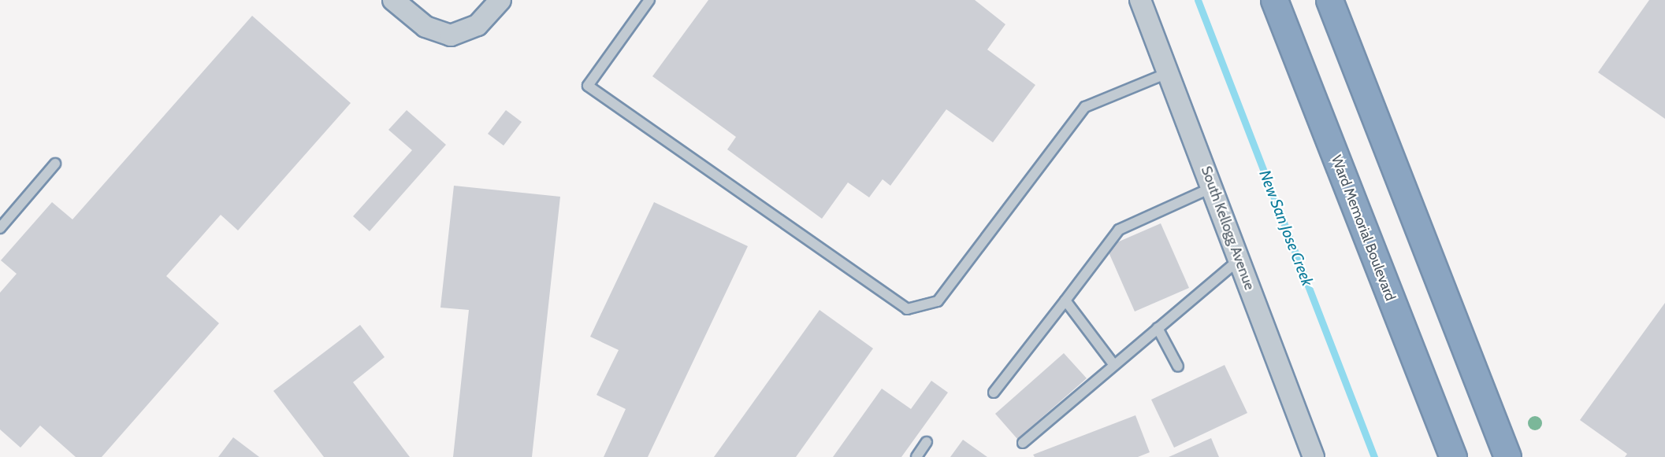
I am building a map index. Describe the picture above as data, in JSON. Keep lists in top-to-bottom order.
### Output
{
  "streets": {
    "highway": ["Ward Memorial Boulevard"],
    "street": ["South Kellogg Avenue"]
  },
  "water": ["New San Jose Creek"]
}
